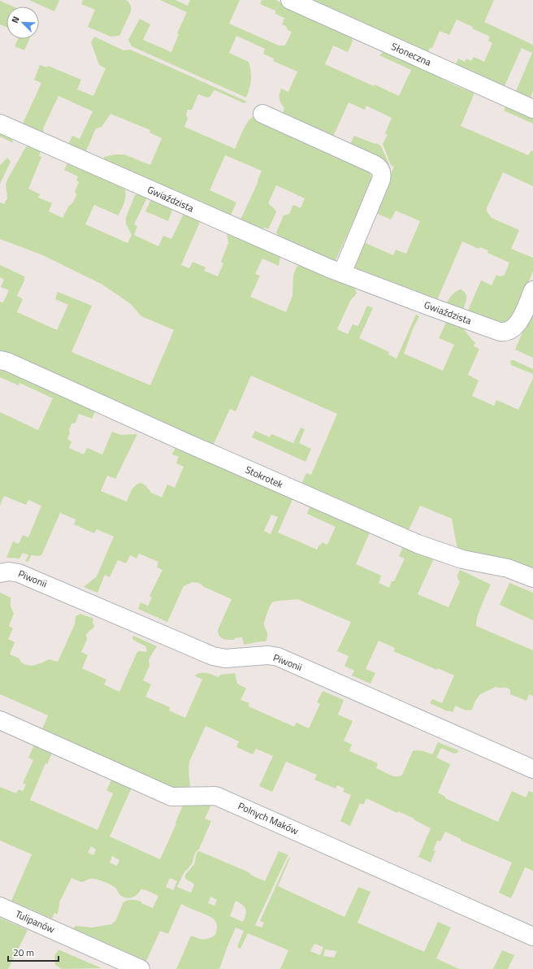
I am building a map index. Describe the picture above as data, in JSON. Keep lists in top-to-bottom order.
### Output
{
  "streets": {
    "street": [
      "Słoneczna",
      "Gwiaździsta",
      "Stokrotek",
      "Piwonii",
      "Polnych Maków",
      "Tulipanów"
    ]
  },
  "scale_bar": "20 m",
  "north": "top left"
}
